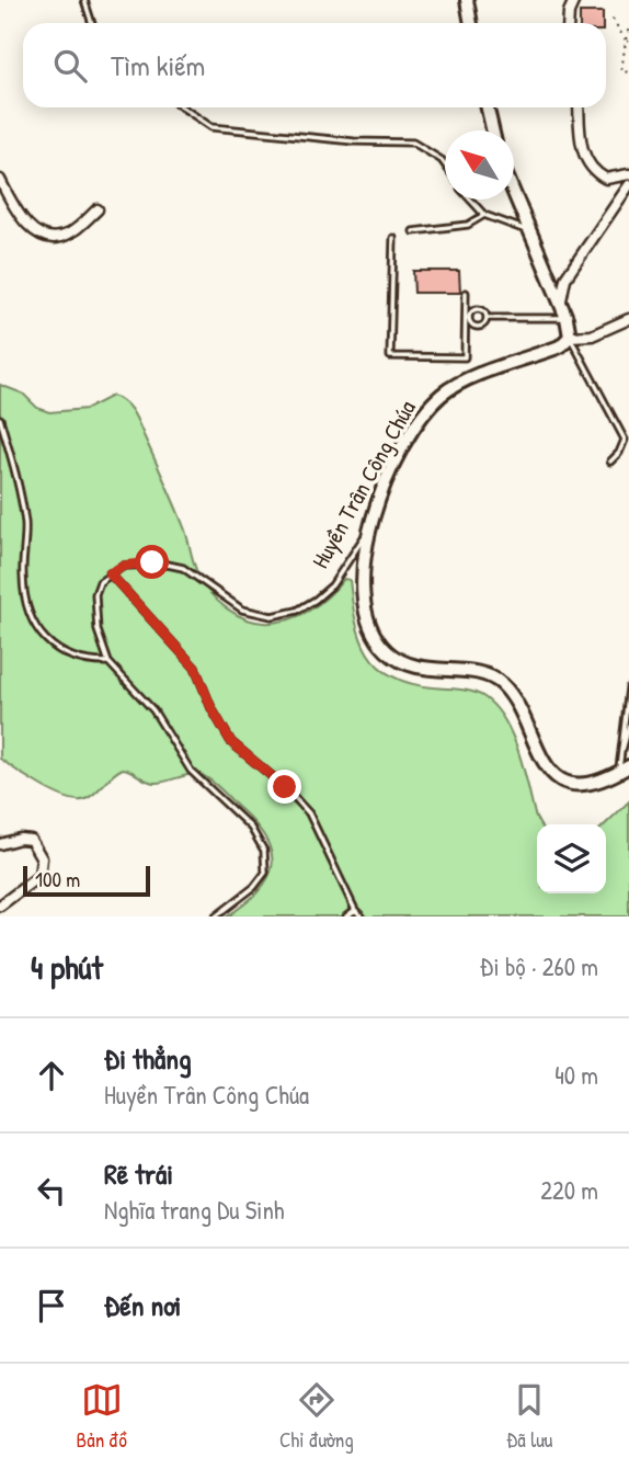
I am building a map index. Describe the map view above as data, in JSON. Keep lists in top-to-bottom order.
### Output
{
  "streets": {
    "main road": ["Huyền Trân Công Chúa"]
  },
  "scale_bar": "100 m",
  "north": "top left",
  "page": {
    "search": "Tìm kiếm",
    "scale": "100 m",
    "heading": ["4 phút", "Đi bộ · 260 m"],
    "list": [
      ["Đi thẳng", "Huyền Trân Công Chúa", "40 m"],
      ["Rẽ trái", "Nghĩa trang Du Sinh", "220 m"],
      "Đến nơi"
    ],
    "nav": ["Bản đồ", "Chỉ đường", "Đã lưu"]
  }
}
